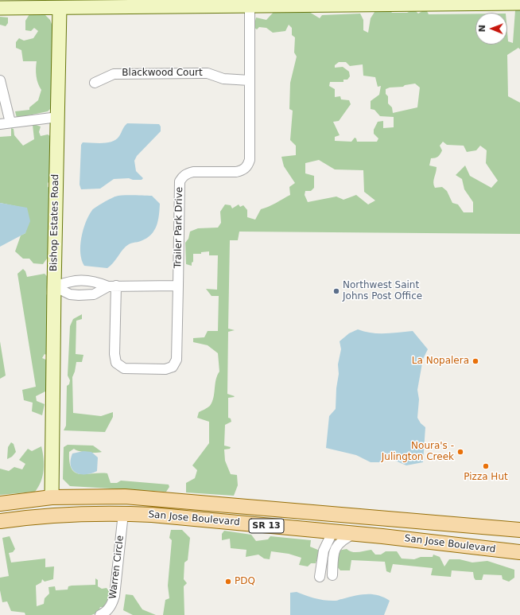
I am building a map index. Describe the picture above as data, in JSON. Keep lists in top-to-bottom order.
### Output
{
  "streets": {
    "main road": ["San Jose Boulevard", "SR 13"],
    "street": [
      "Blackwood Court",
      "Bishop Estates Road",
      "Trailer Park Drive",
      "Warren Circle"
    ]
  },
  "crossings": [
    ["Blackwood Court", "Trailer Park Drive"],
    ["Bishop Estates Road", "San Jose Boulevard"],
    ["San Jose Boulevard", "Warren Circle"]
  ],
  "places": [
    "Northwest Saint Johns Post Office",
    "La Nopalera",
    "Noura's - Julington Creek",
    "Pizza Hut",
    "PDQ"
  ],
  "north": "left"
}
